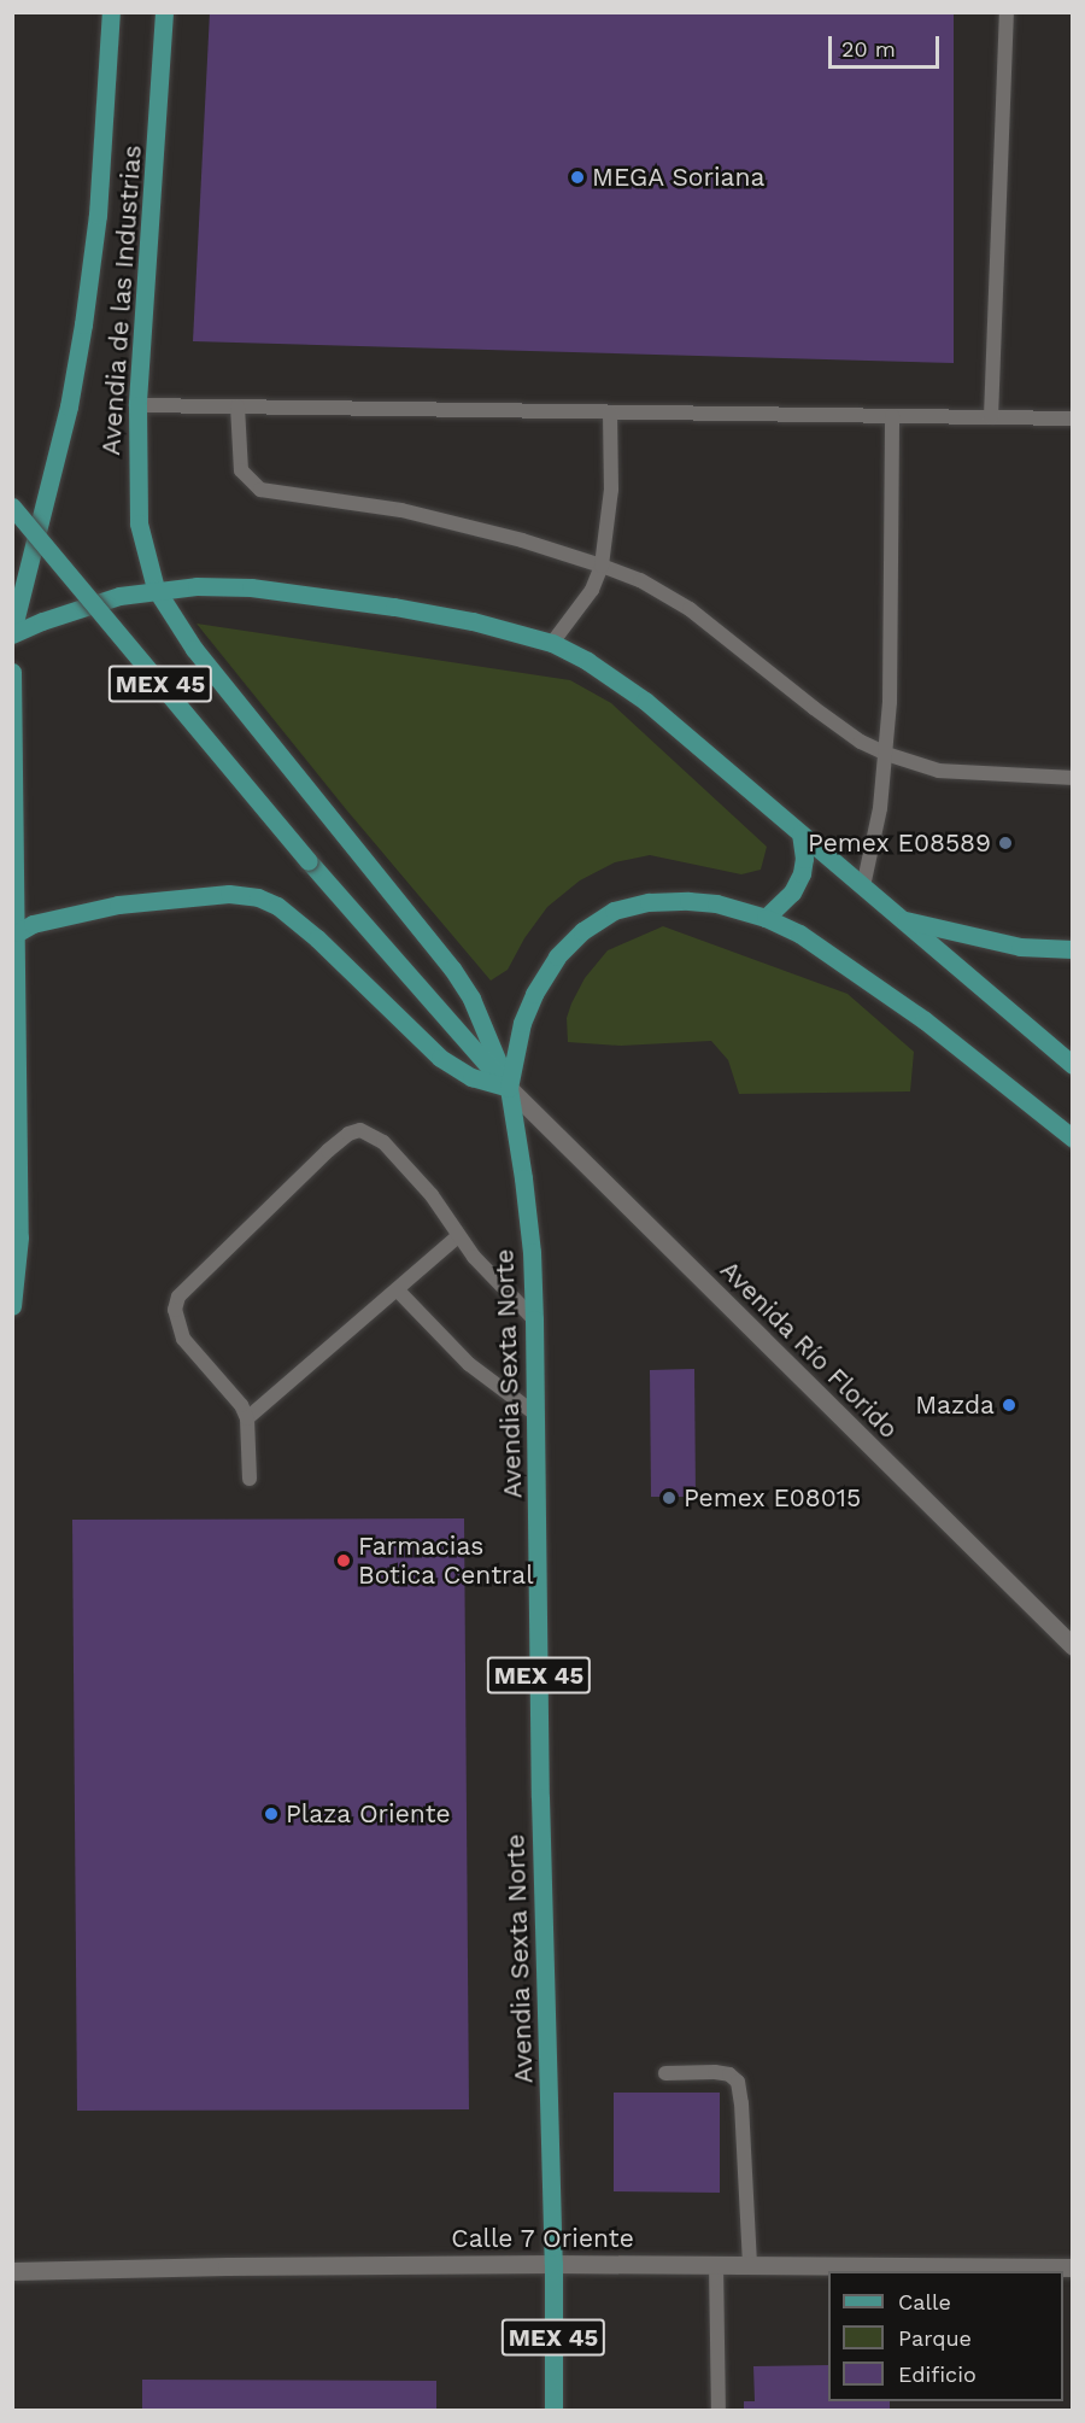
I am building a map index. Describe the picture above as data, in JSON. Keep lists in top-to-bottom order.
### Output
{
  "streets": {
    "main road": ["Avendia de las Industrias", "MEX 45", "Avendia Sexta Norte"],
    "street": ["Avenida Río Florido", "Calle 7 Oriente"]
  },
  "crossings": [
    ["Avendia de las Industrias", "MEX 45"],
    ["Avendia de las Industrias", "Avenida Río Florido"],
    ["Avendia de las Industrias", "Avendia Sexta Norte"],
    ["MEX 45", "Avenida Río Florido"],
    ["MEX 45", "Avendia Sexta Norte"],
    ["MEX 45", "Calle 7 Oriente"],
    ["Avenida Río Florido", "Avendia Sexta Norte"],
    ["Avendia Sexta Norte", "Calle 7 Oriente"]
  ],
  "places": [
    "MEGA Soriana",
    "Pemex E08589",
    "Mazda",
    "Pemex E08015",
    "Farmacias Botica Central",
    "Plaza Oriente"
  ],
  "legend": ["Calle", "Parque", "Edificio"],
  "scale_bar": "20 m"
}
